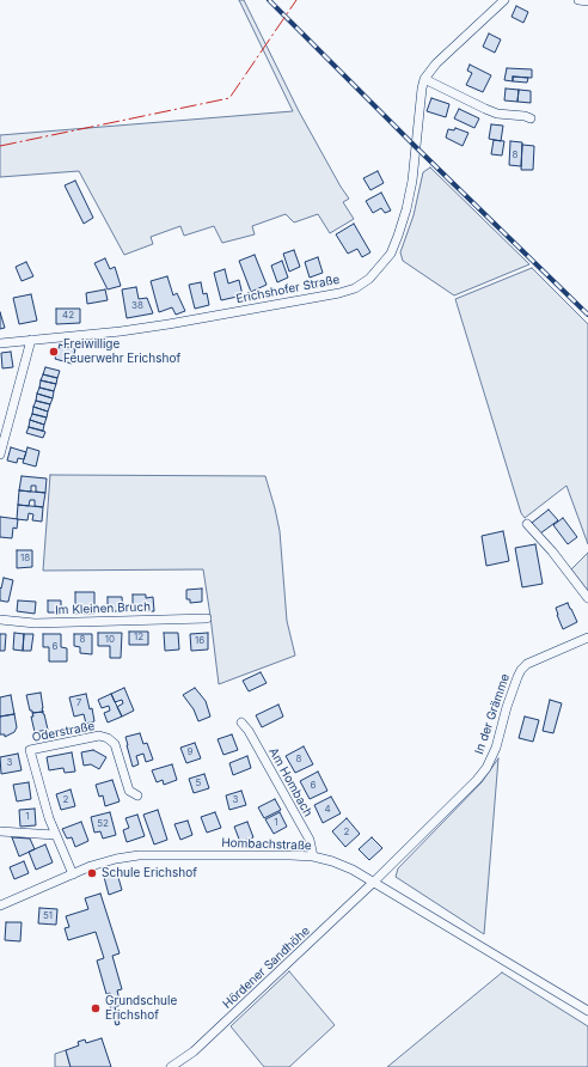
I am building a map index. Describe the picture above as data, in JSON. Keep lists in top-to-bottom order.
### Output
{
  "streets": {
    "street": [
      "Erichshofer Straße",
      "Im Kleinen Bruch",
      "In der Grämme",
      "Oderstraße",
      "Am Hombach",
      "Hombachstraße",
      "Hördener Sandhöhe"
    ]
  },
  "crossings": [
    ["In der Grämme", "Hombachstraße"],
    ["In der Grämme", "Hördener Sandhöhe"],
    ["Oderstraße", "Hombachstraße"],
    ["Am Hombach", "Hombachstraße"],
    ["Hombachstraße", "Hördener Sandhöhe"]
  ],
  "places": ["Freiwillige Feuerwehr Erichshof", "Schule Erichshof", "Grundschule Erichshof"],
  "house_numbers": [
    "8",
    "38",
    "42",
    "18",
    "12",
    "8",
    "10",
    "16",
    "6",
    "7",
    "9",
    "8",
    "3",
    "5",
    "6",
    "2",
    "3",
    "4",
    "1",
    "1",
    "52",
    "2",
    "51"
  ]
}
